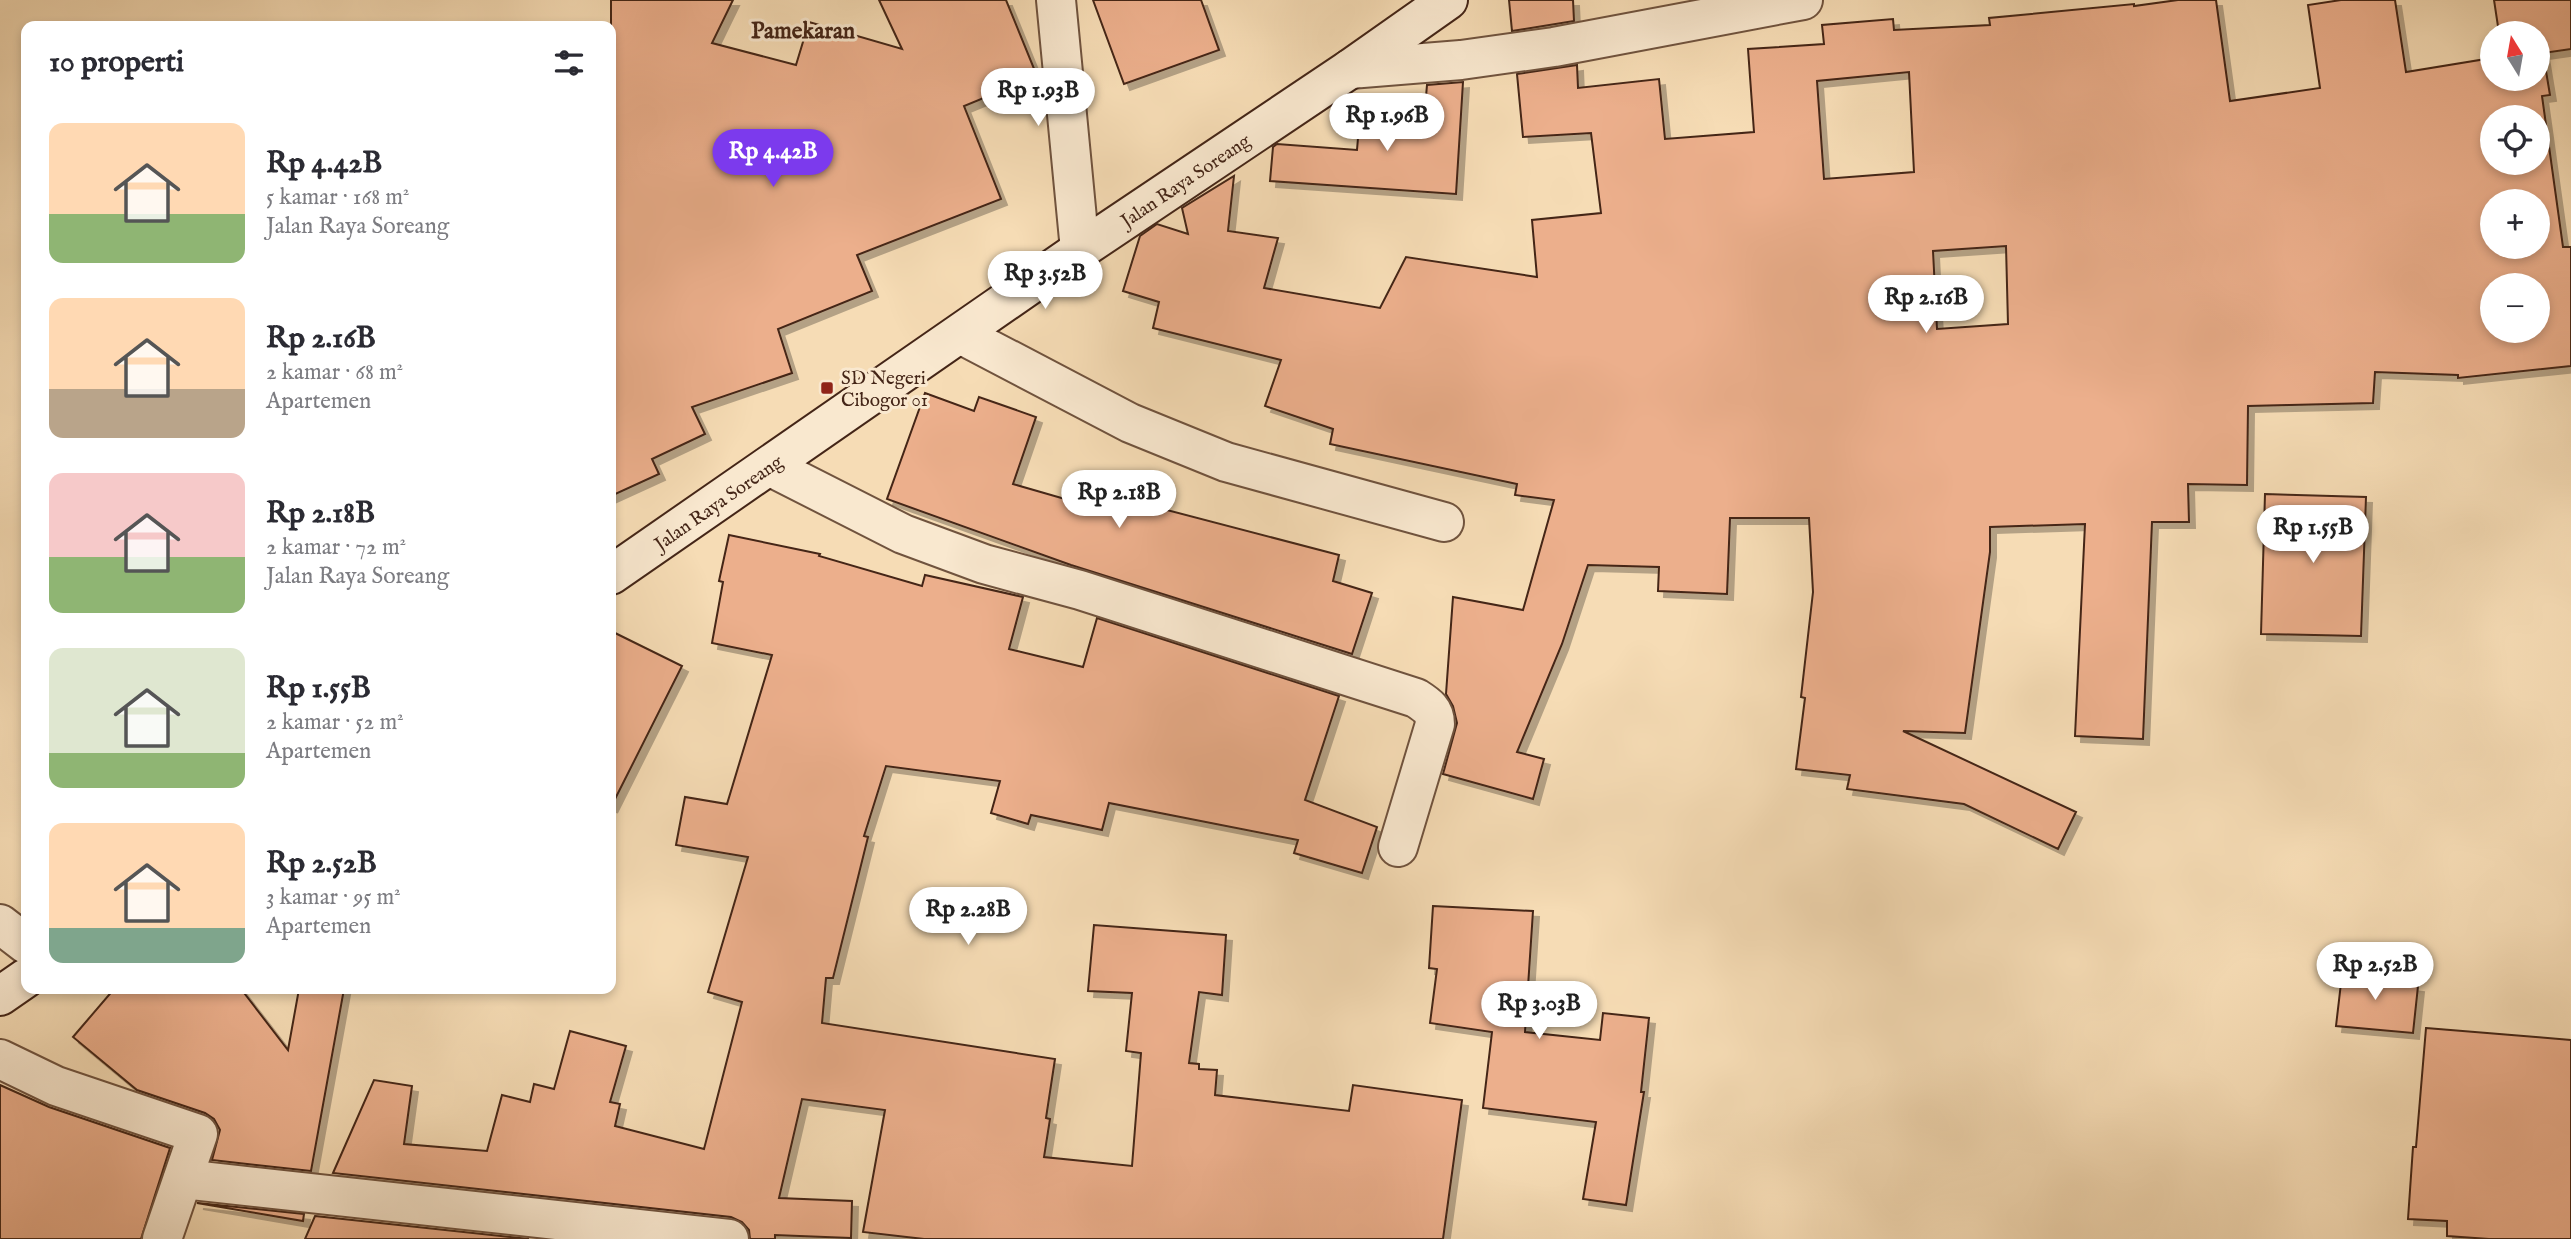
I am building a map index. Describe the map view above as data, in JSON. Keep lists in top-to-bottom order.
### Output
{
  "streets": {
    "street": ["Jalan Raya Soreang"]
  },
  "districts": ["Pamekaran"],
  "places": {
    "transit": ["SD Negeri Cibogor 01"]
  },
  "north": "top",
  "page": {
    "map_buttons": ["+", "−"],
    "heading": "10 properti",
    "price": [
      "Rp 1.93B",
      "Rp 1.96B",
      "Rp 4.42B",
      "Rp 3.52B",
      "Rp 2.16B",
      "Rp 2.18B",
      "Rp 1.55B",
      "Rp 2.28B",
      "Rp 2.52B",
      "Rp 3.03B"
    ],
    "list": [
      {
        "name": "Rp 4.42B",
        "note": "5 kamar · 168 m² · Jalan Raya Soreang"
      },
      {
        "name": "Rp 2.16B",
        "note": "2 kamar · 68 m² · Apartemen"
      },
      {
        "name": "Rp 2.18B",
        "note": "2 kamar · 72 m² · Jalan Raya Soreang"
      },
      {
        "name": "Rp 1.55B",
        "note": "2 kamar · 52 m² · Apartemen"
      },
      {
        "name": "Rp 2.52B",
        "note": "3 kamar · 95 m² · Apartemen"
      }
    ]
  }
}
